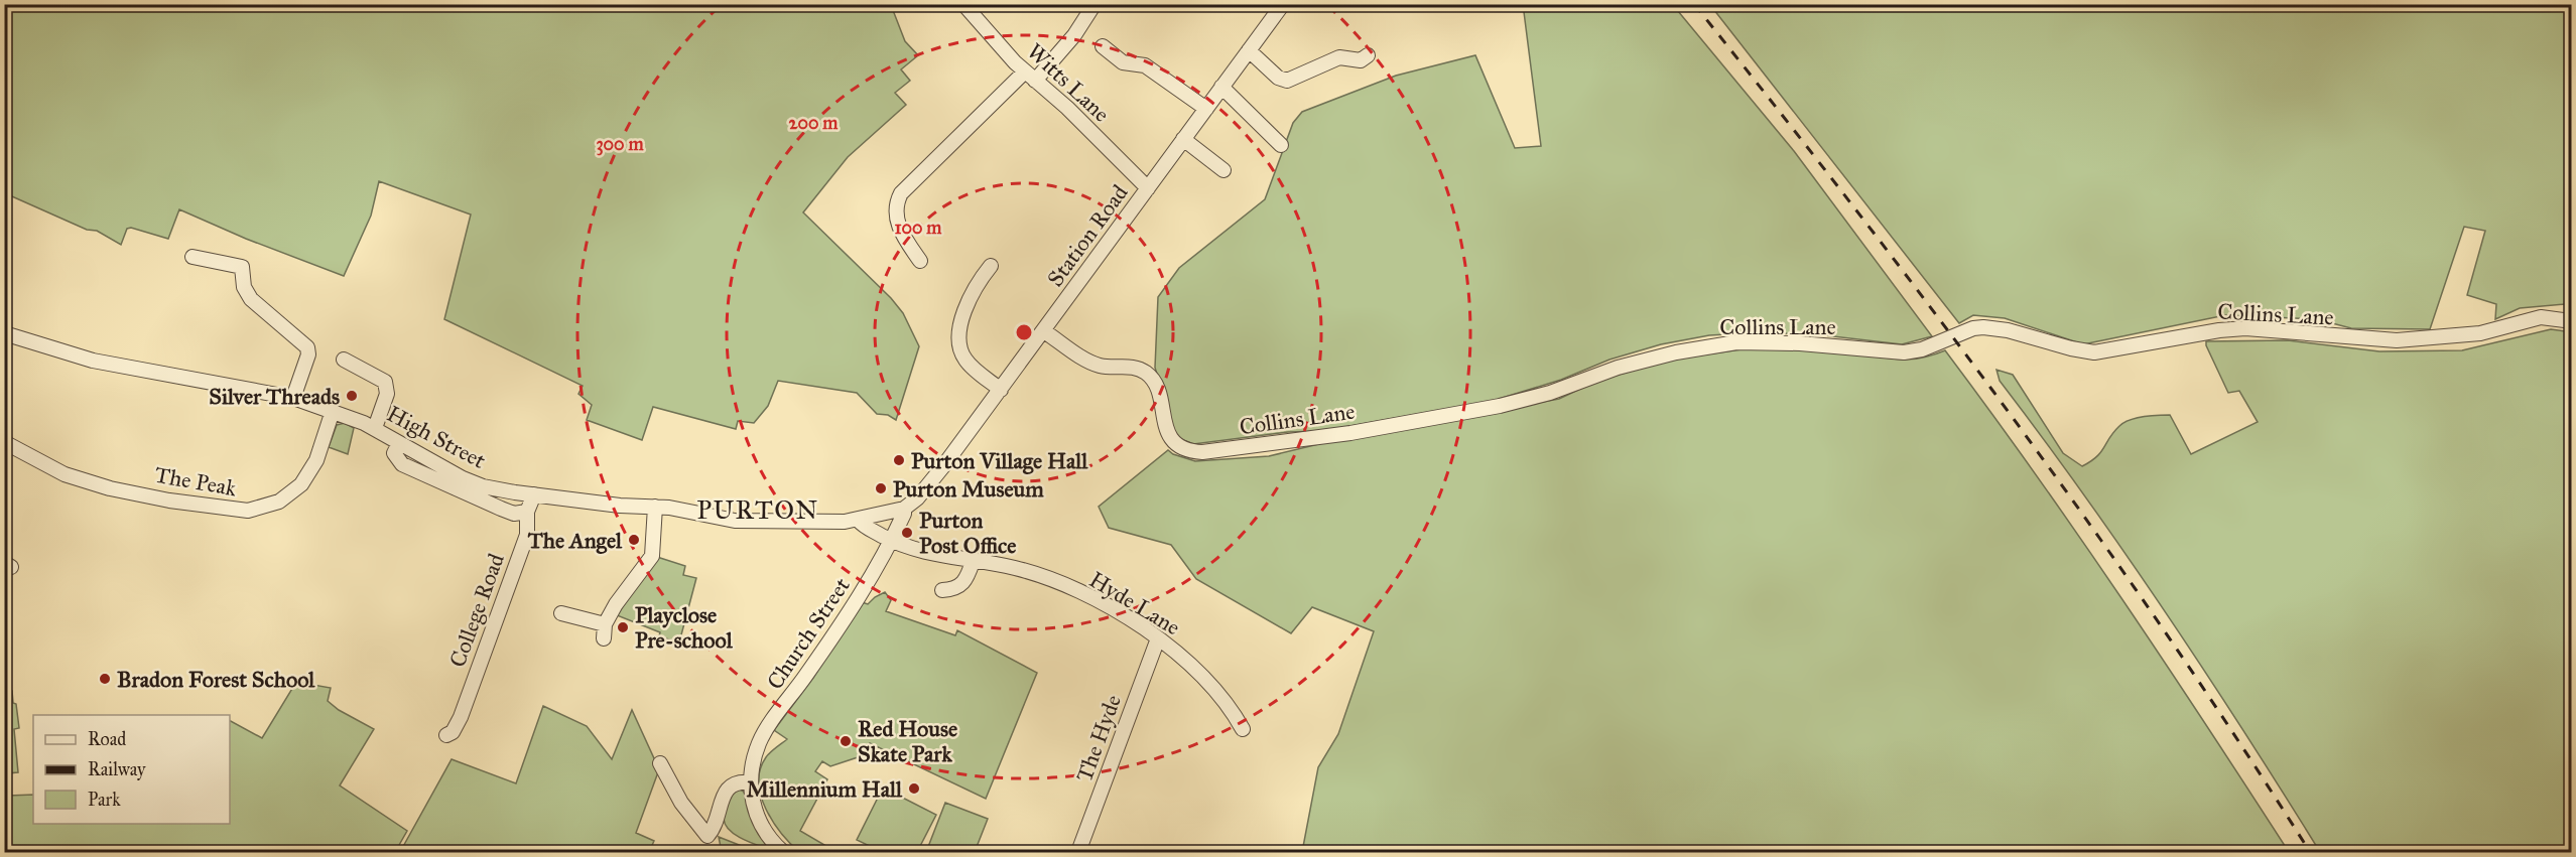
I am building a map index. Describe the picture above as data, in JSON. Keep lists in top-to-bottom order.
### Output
{
  "streets": {
    "street": [
      "Witts Lane",
      "Station Road",
      "Collins Lane",
      "High Street",
      "The Peak",
      "Hyde Lane",
      "College Road",
      "Church Street",
      "The Hyde"
    ]
  },
  "crossings": [
    ["Witts Lane", "Station Road"],
    ["Station Road", "Collins Lane"],
    ["Station Road", "High Street"],
    ["High Street", "The Peak"],
    ["High Street", "College Road"],
    ["High Street", "Church Street"],
    ["Hyde Lane", "Church Street"],
    ["Hyde Lane", "The Hyde"]
  ],
  "districts": ["PURTON"],
  "places": [
    "Silver Threads",
    "Purton Village Hall",
    "Purton Museum",
    "Purton Post Office",
    "The Angel",
    "Playclose Pre-school",
    "Bradon Forest School",
    "Red House Skate Park",
    "Millennium Hall"
  ],
  "legend": ["Road", "Railway", "Park"],
  "rings": ["200 m", "300 m", "100 m"]
}
